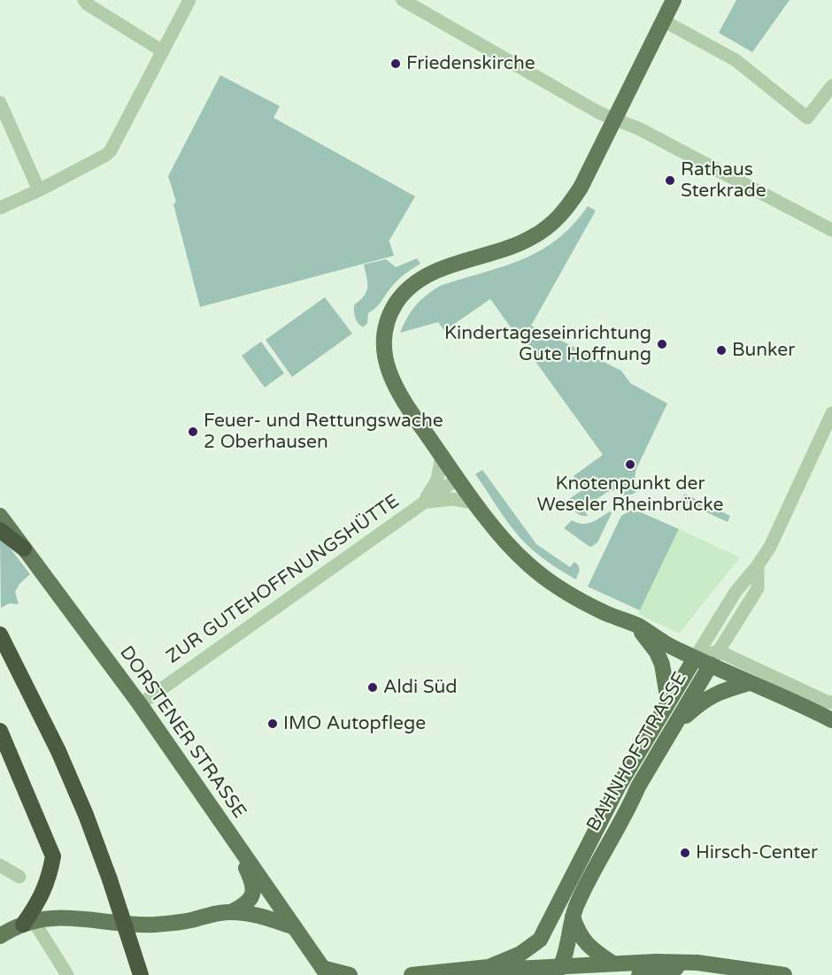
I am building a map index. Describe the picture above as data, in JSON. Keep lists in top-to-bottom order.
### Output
{
  "streets": {
    "main road": ["DORSTENER STRASSE", "BAHNHOFSTRASSE"],
    "street": ["ZUR GUTEHOFFNUNGSHÜTTE"]
  },
  "crossings": [
    ["ZUR GUTEHOFFNUNGSHÜTTE", "DORSTENER STRASSE"]
  ],
  "places": [
    "Friedenskirche",
    "Rathaus Sterkrade",
    "Kindertageseinrichtung Gute Hoffnung",
    "Bunker",
    "Feuer- und Rettungswache 2 Oberhausen",
    "Knotenpunkt der Weseler Rheinbrücke",
    "Aldi Süd",
    "IMO Autopflege",
    "Hirsch-Center"
  ]
}
